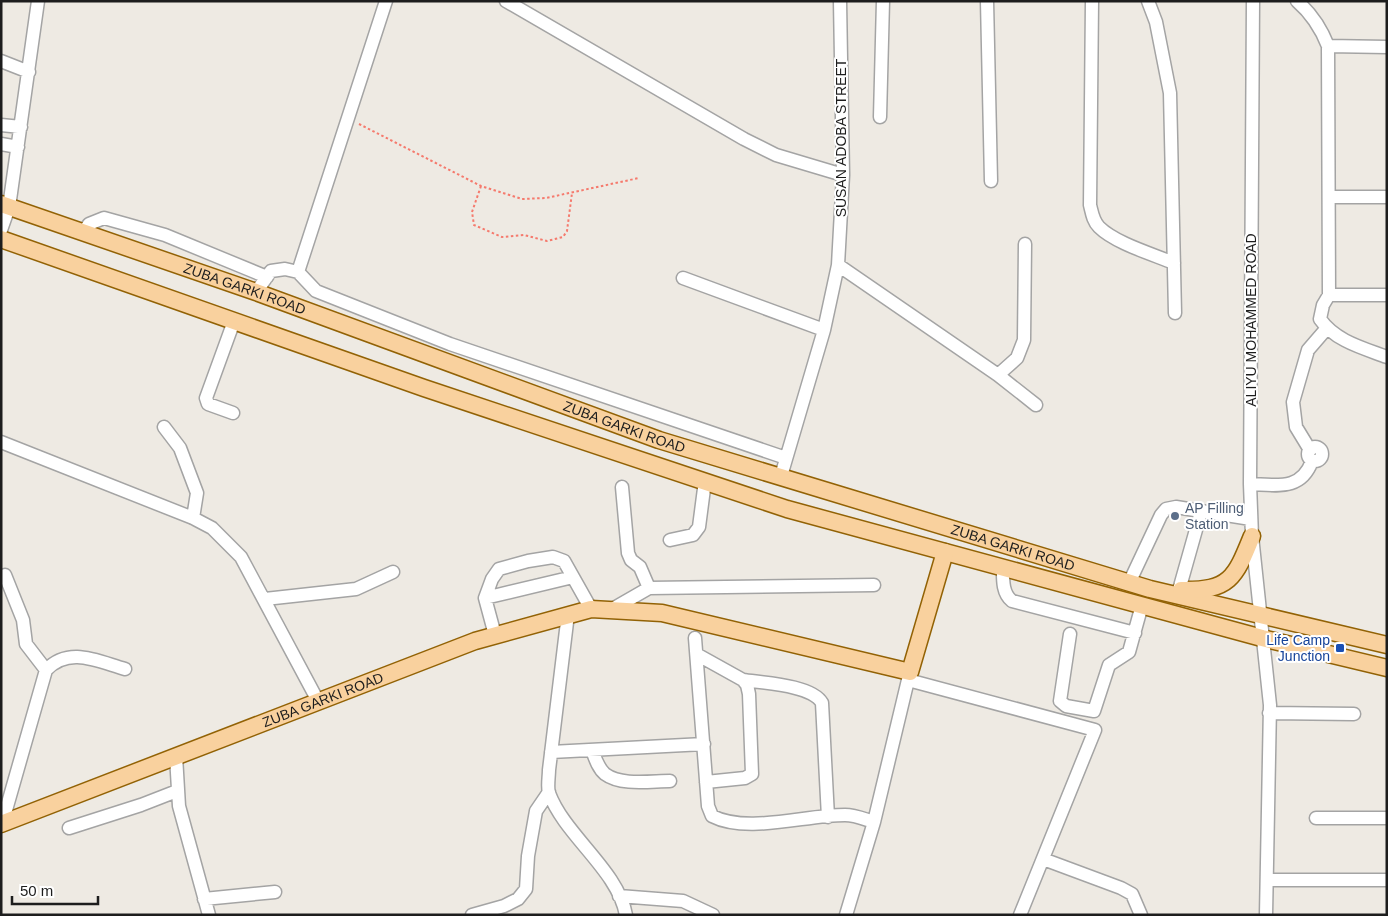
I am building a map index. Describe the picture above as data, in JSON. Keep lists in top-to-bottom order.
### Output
{
  "streets": {
    "main road": ["ZUBA GARKI ROAD"],
    "street": ["SUSAN ADOBA STREET", "ALIYU MOHAMMED ROAD"]
  },
  "crossings": [
    ["SUSAN ADOBA STREET", "ZUBA GARKI ROAD"],
    ["ZUBA GARKI ROAD", "ALIYU MOHAMMED ROAD"]
  ],
  "places": {
    "other": ["AP Filling Station"],
    "transit": ["Life Camp Junction"]
  },
  "scale_bar": "50 m"
}
